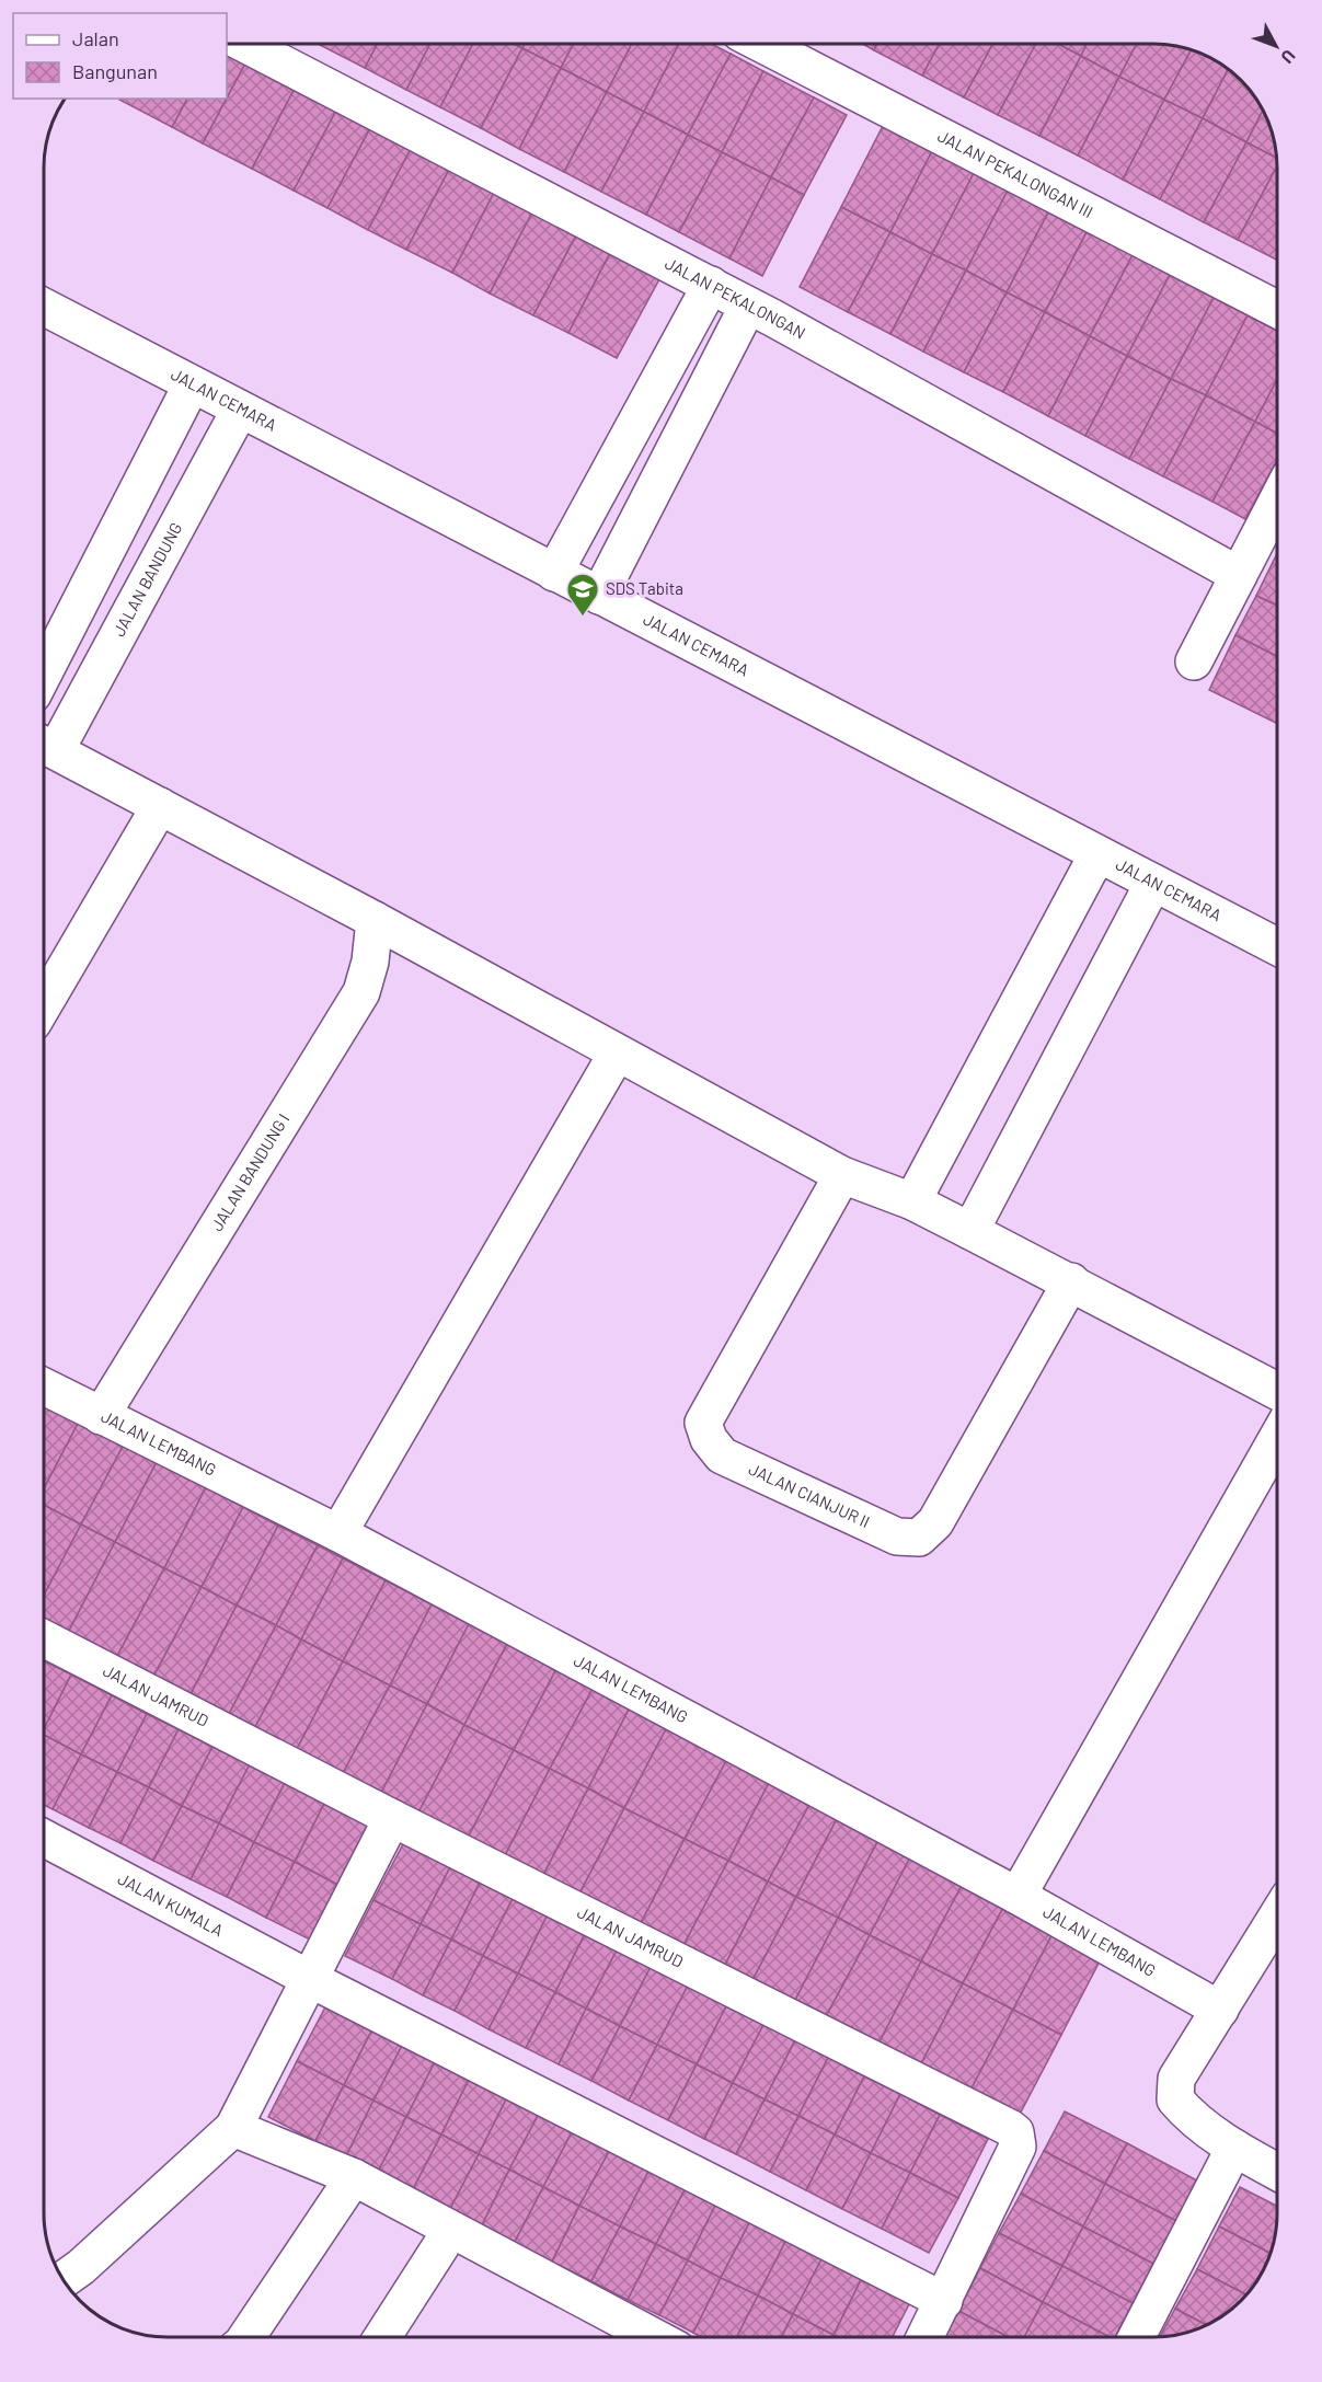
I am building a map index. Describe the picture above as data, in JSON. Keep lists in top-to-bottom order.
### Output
{
  "streets": {
    "street": [
      "JALAN PEKALONGAN III",
      "JALAN PEKALONGAN",
      "JALAN CEMARA",
      "JALAN BANDUNG",
      "JALAN BANDUNG I",
      "JALAN LEMBANG",
      "JALAN CIANJUR II",
      "JALAN JAMRUD",
      "JALAN KUMALA"
    ]
  },
  "crossings": [
    ["JALAN CEMARA", "JALAN BANDUNG"],
    ["JALAN BANDUNG I", "JALAN LEMBANG"],
    ["JALAN JAMRUD", "JALAN KUMALA"]
  ],
  "places": {
    "school or university": ["SDS Tabita"]
  },
  "legend": ["Jalan", "Bangunan"],
  "north": "bottom right"
}
